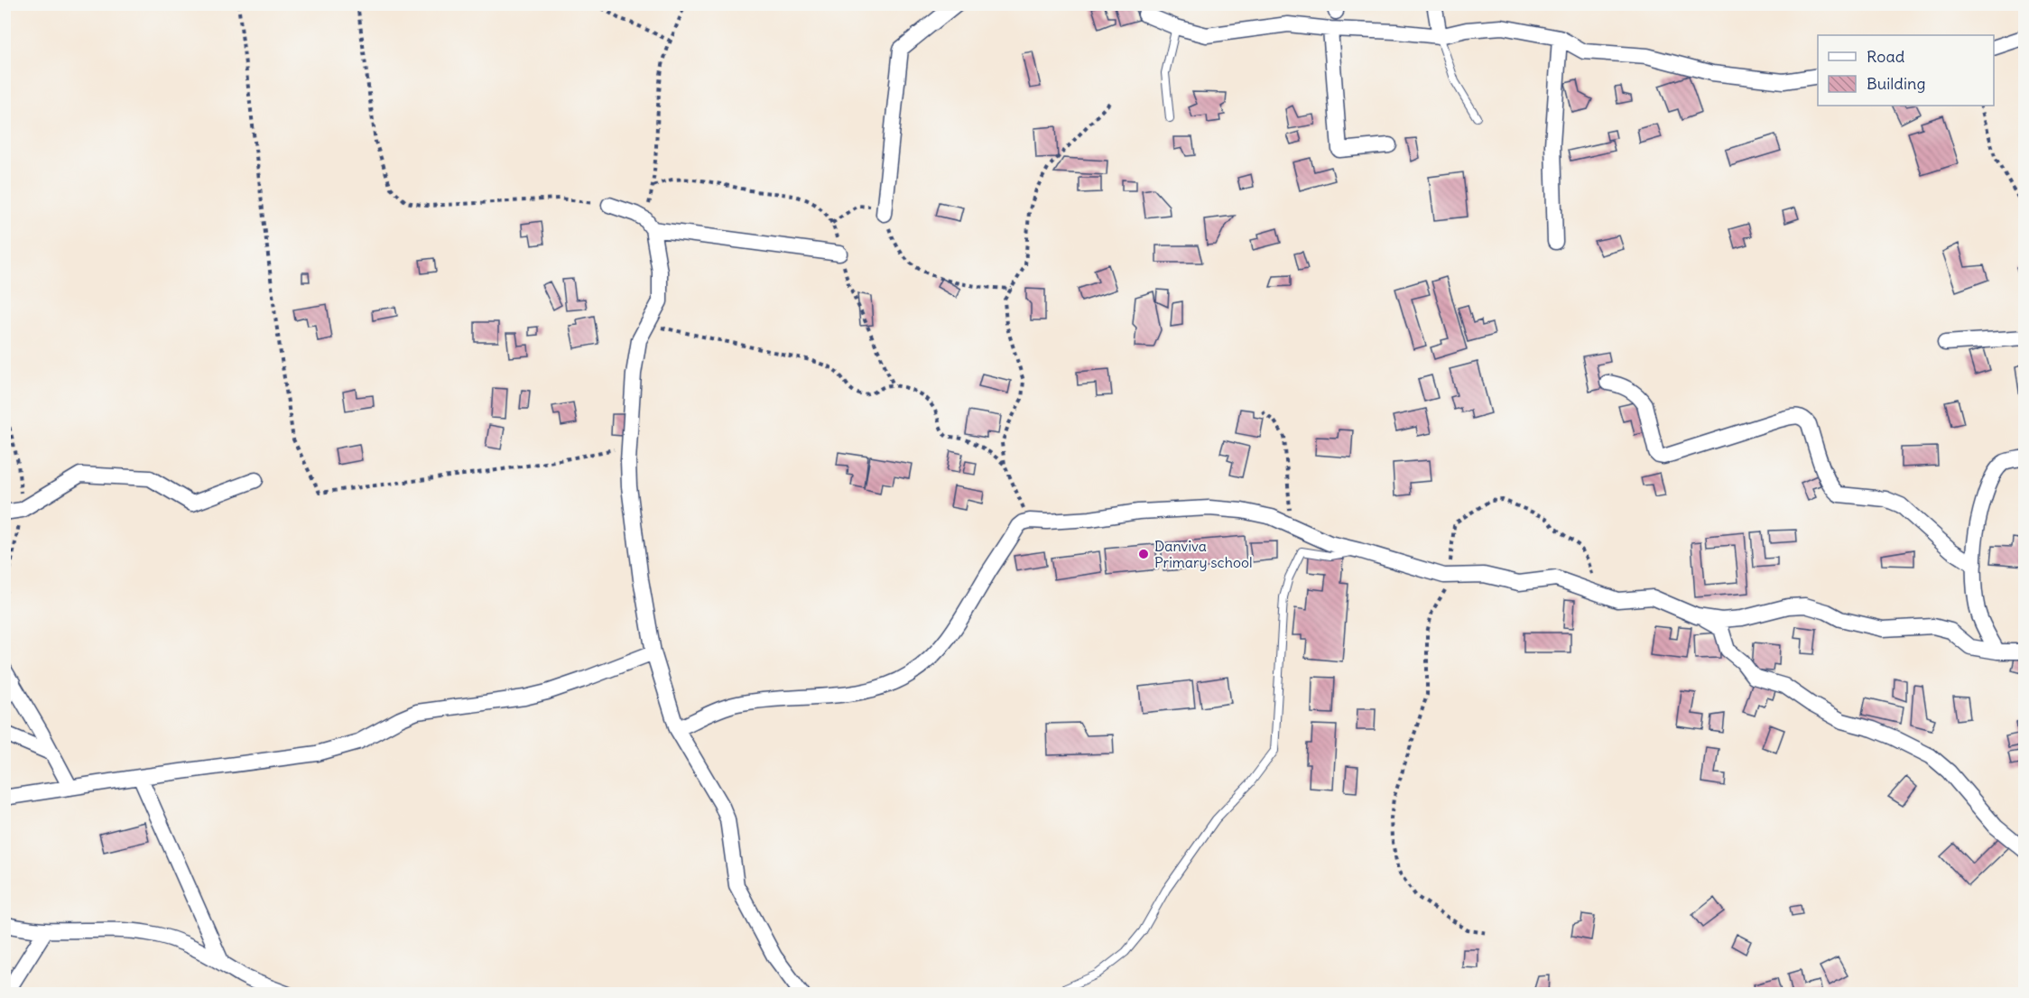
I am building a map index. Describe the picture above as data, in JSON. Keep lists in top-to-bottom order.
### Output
{
  "places": ["Danviva Primary school"],
  "legend": ["Road", "Building"]
}
